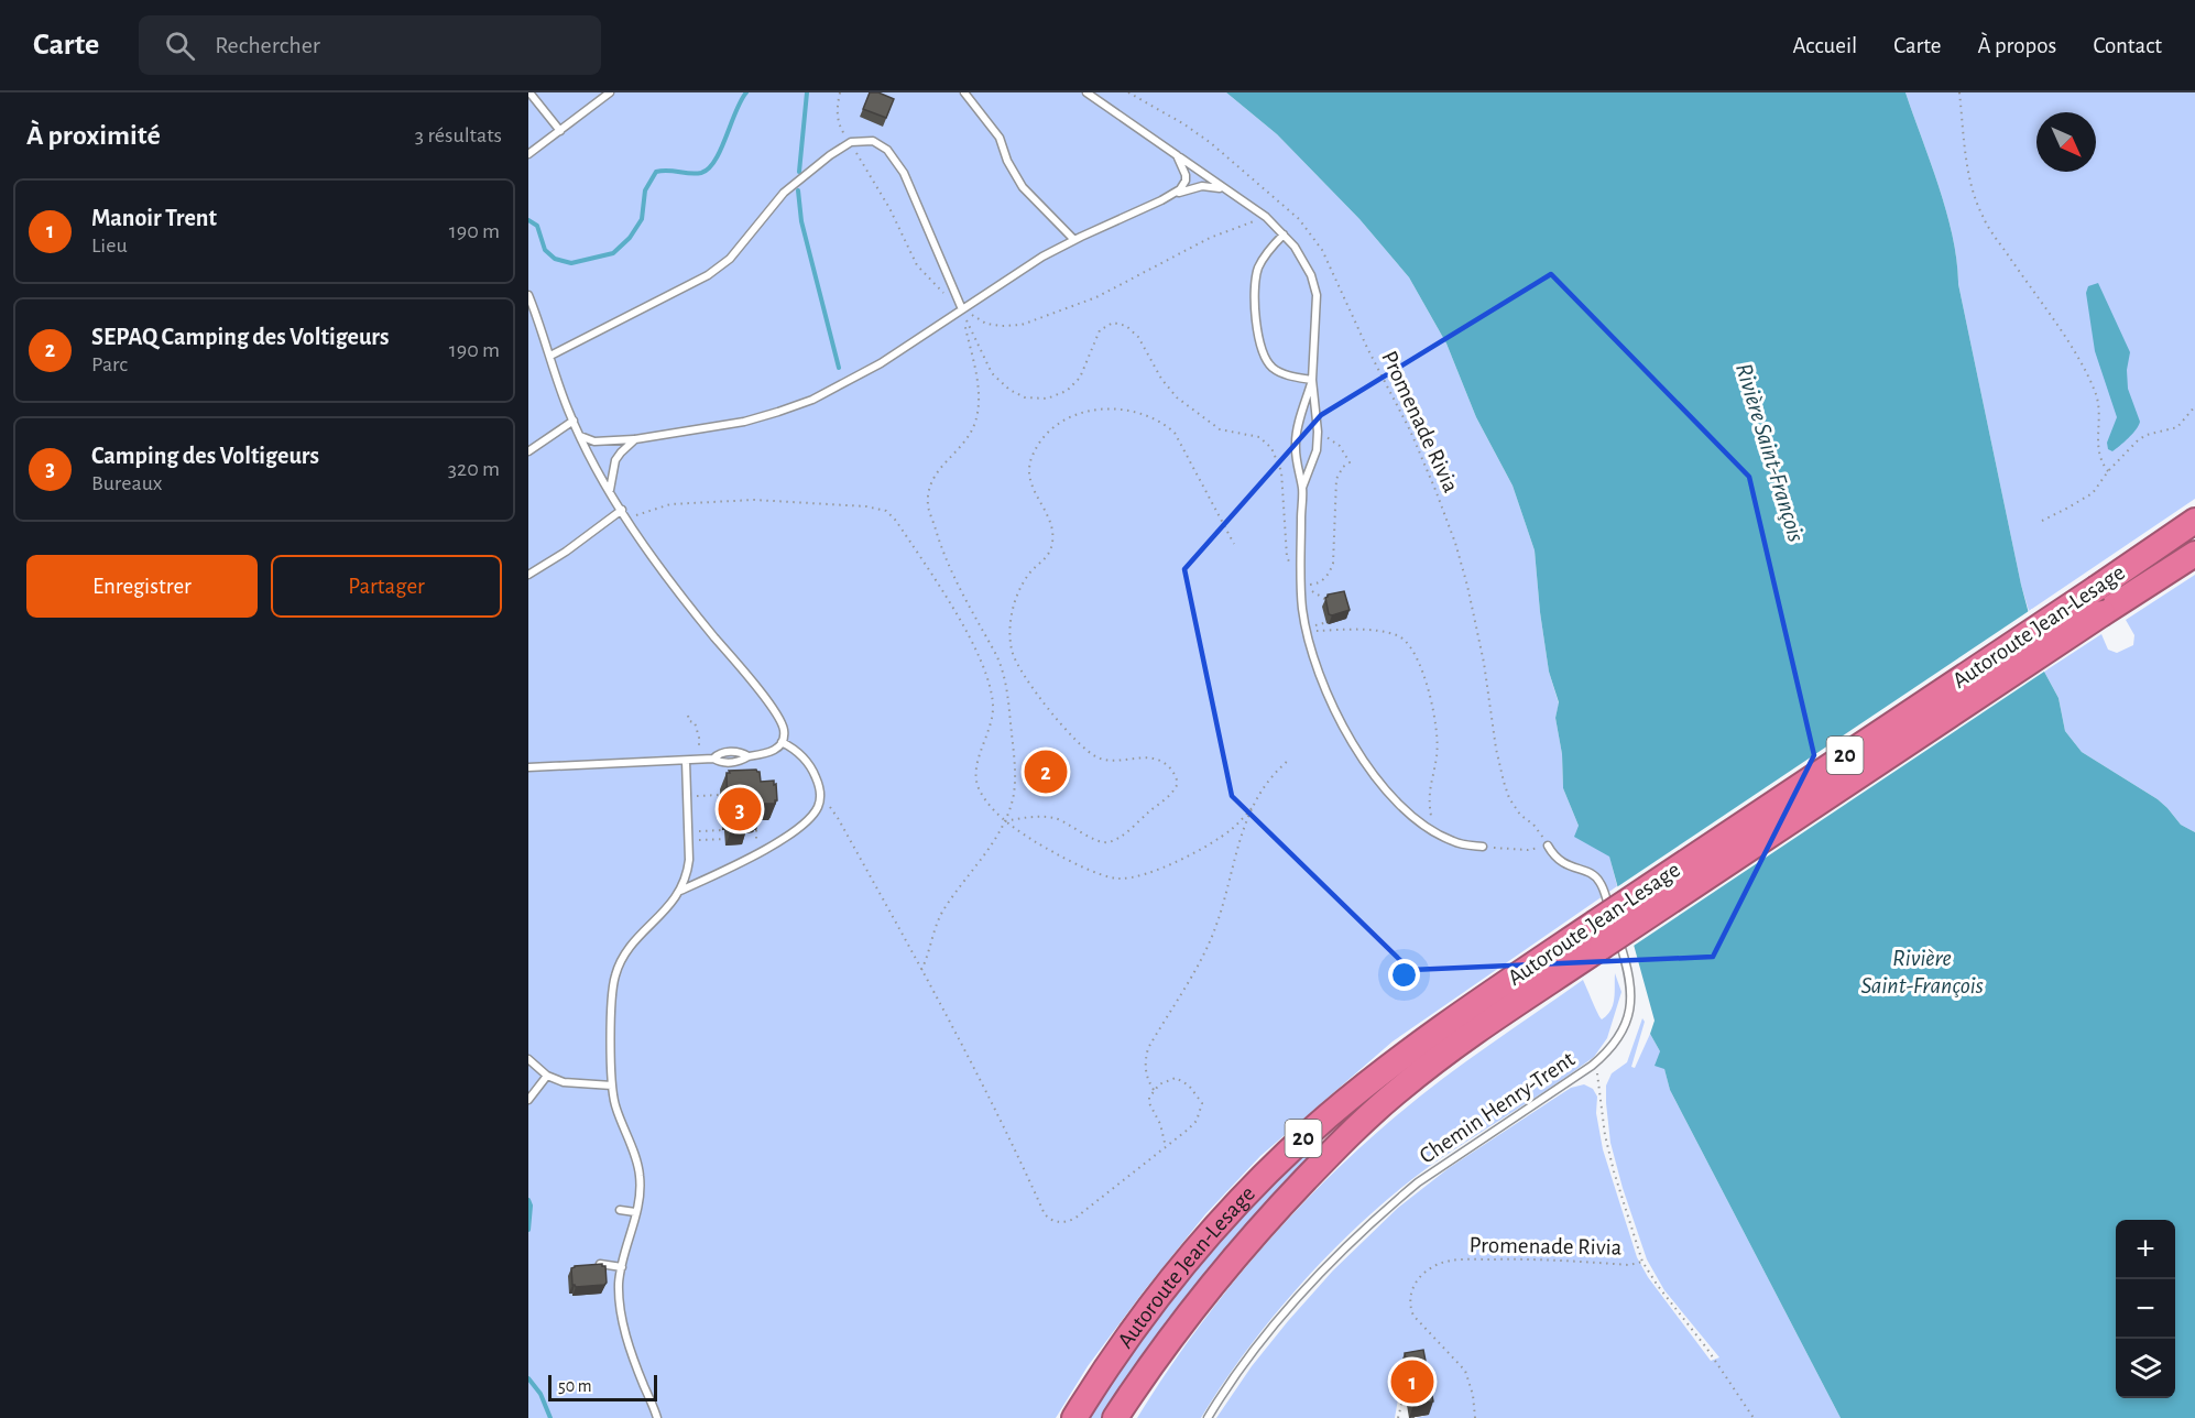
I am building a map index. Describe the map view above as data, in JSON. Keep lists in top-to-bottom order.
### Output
{
  "streets": {
    "highway": ["Autoroute Jean-Lesage", "20"],
    "lane": ["Chemin Henry-Trent"],
    "path": ["Promenade Rivia"]
  },
  "crossings": [
    ["Promenade Rivia", "Chemin Henry-Trent"]
  ],
  "water": ["Rivière Saint-François"],
  "scale_bar": "50 m",
  "north": "bottom right",
  "page": {
    "header": "Carte",
    "search": "Rechercher",
    "nav": [
      "Accueil",
      "Carte",
      "À propos",
      "Contact"
    ],
    "heading": ["À proximité", "3 résultats"],
    "list": [
      {
        "mark": "1",
        "name": "Manoir Trent",
        "note": "Lieu",
        "value": "190 m"
      },
      {
        "mark": "2",
        "name": "SEPAQ Camping des Voltigeurs",
        "note": "Parc",
        "value": "190 m"
      },
      {
        "mark": "3",
        "name": "Camping des Voltigeurs",
        "note": "Bureaux",
        "value": "320 m"
      }
    ],
    "buttons": ["Enregistrer", "Partager"],
    "pins": ["2", "3", "1"],
    "map_buttons": ["+", "−"],
    "scale": "50 m"
  }
}
